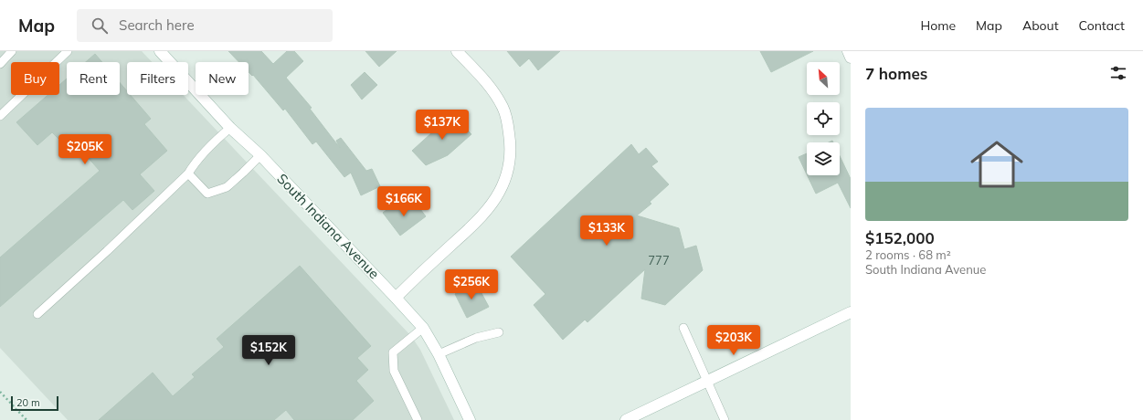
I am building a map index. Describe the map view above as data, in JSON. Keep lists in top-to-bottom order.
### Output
{
  "streets": {
    "street": ["South Indiana Avenue"]
  },
  "house_numbers": ["777"],
  "scale_bar": "20 m",
  "north": "top left",
  "page": {
    "header": "Map",
    "search": "Search here",
    "nav": [
      "Home",
      "Map",
      "About",
      "Contact"
    ],
    "heading": "7 homes",
    "chip": [
      "Buy",
      "Rent",
      "Filters",
      "New"
    ],
    "list": [
      {
        "name": "$152,000",
        "note": "2 rooms · 68 m² · South Indiana Avenue"
      }
    ],
    "price": [
      "$137K",
      "$205K",
      "$166K",
      "$133K",
      "$256K",
      "$203K",
      "$152K"
    ],
    "scale": "20 m"
  }
}
